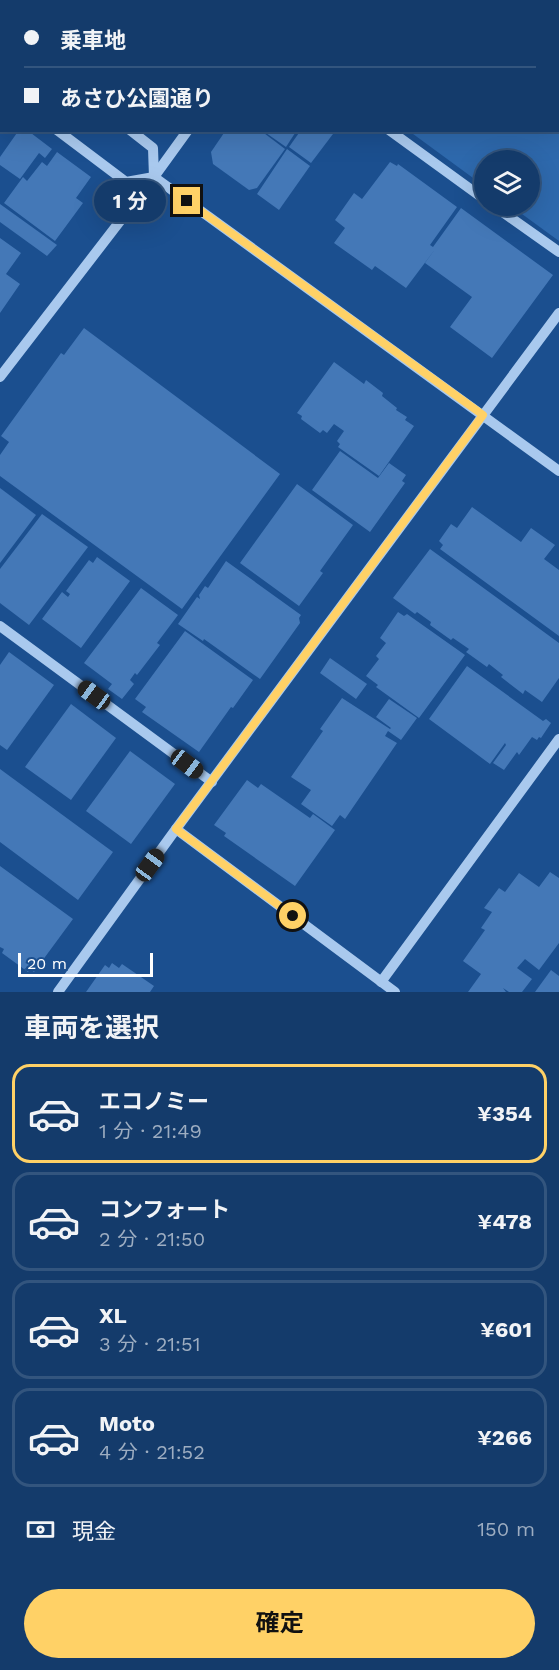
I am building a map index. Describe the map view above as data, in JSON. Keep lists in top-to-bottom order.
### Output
{
  "scale_bar": "20 m",
  "page": {
    "banner": ["乗車地", "あさひ公園通り"],
    "bubble": "1 分",
    "scale": "20 m",
    "heading": "車両を選択",
    "list": [
      {
        "name": "エコノミー",
        "note": "1 分 · 21:49",
        "value": "¥354"
      },
      {
        "name": "コンフォート",
        "note": "2 分 · 21:50",
        "value": "¥478"
      },
      {
        "name": "XL",
        "note": "3 分 · 21:51",
        "value": "¥601"
      },
      {
        "name": "Moto",
        "note": "4 分 · 21:52",
        "value": "¥266"
      }
    ],
    "pay": ["現金", "150 m"],
    "buttons": "確定"
  }
}
